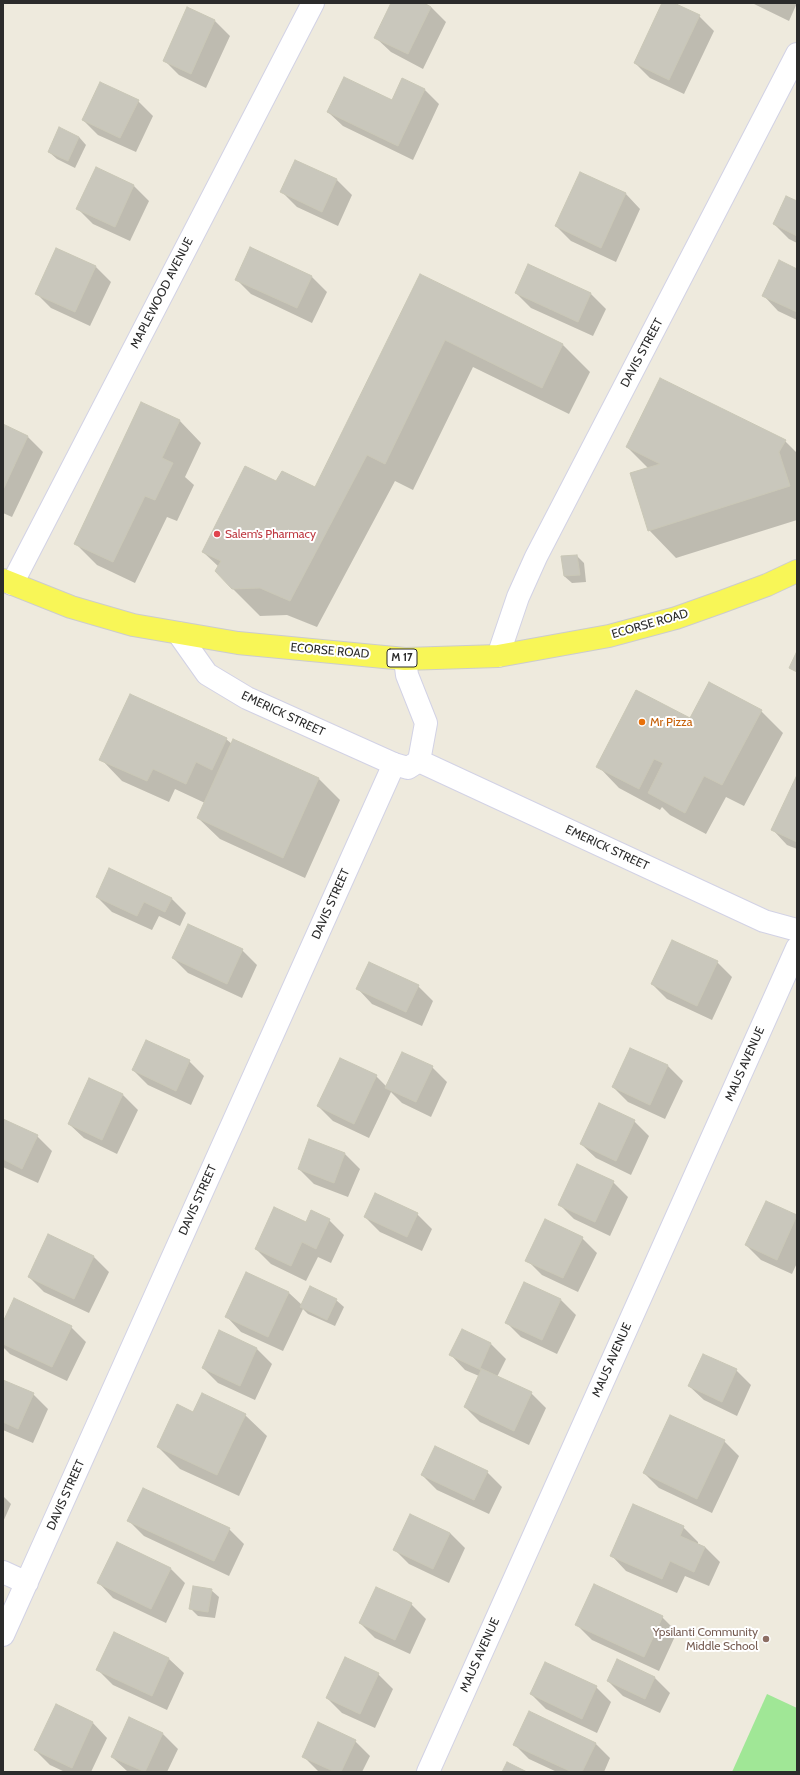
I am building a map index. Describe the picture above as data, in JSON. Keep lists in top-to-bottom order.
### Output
{
  "streets": {
    "main road": ["ECORSE ROAD", "M 17"],
    "street": [
      "MAPLEWOOD AVENUE",
      "DAVIS STREET",
      "EMERICK STREET",
      "MAUS AVENUE"
    ]
  },
  "crossings": [
    ["MAPLEWOOD AVENUE", "ECORSE ROAD"],
    ["DAVIS STREET", "ECORSE ROAD"],
    ["DAVIS STREET", "EMERICK STREET"],
    ["ECORSE ROAD", "EMERICK STREET"]
  ],
  "places": ["Salem’s Pharmacy", "Mr Pizza", "Ypsilanti Community Middle School"]
}
